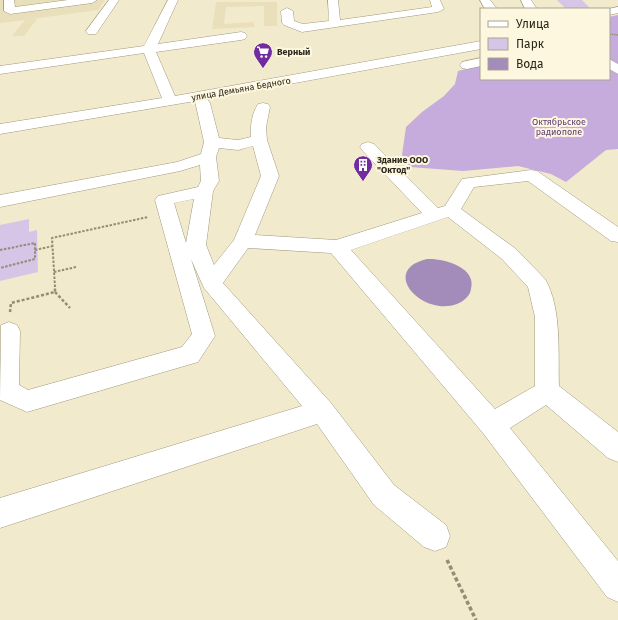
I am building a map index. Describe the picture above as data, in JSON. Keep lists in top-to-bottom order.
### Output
{
  "streets": {
    "street": ["улица Демьяна Бедного"]
  },
  "parks": ["Октябрьское радиополе"],
  "places": {
    "supermarket": ["Верный"],
    "building": ["Здание ООО \"Октод\""]
  },
  "legend": ["Улица", "Парк", "Вода"]
}
